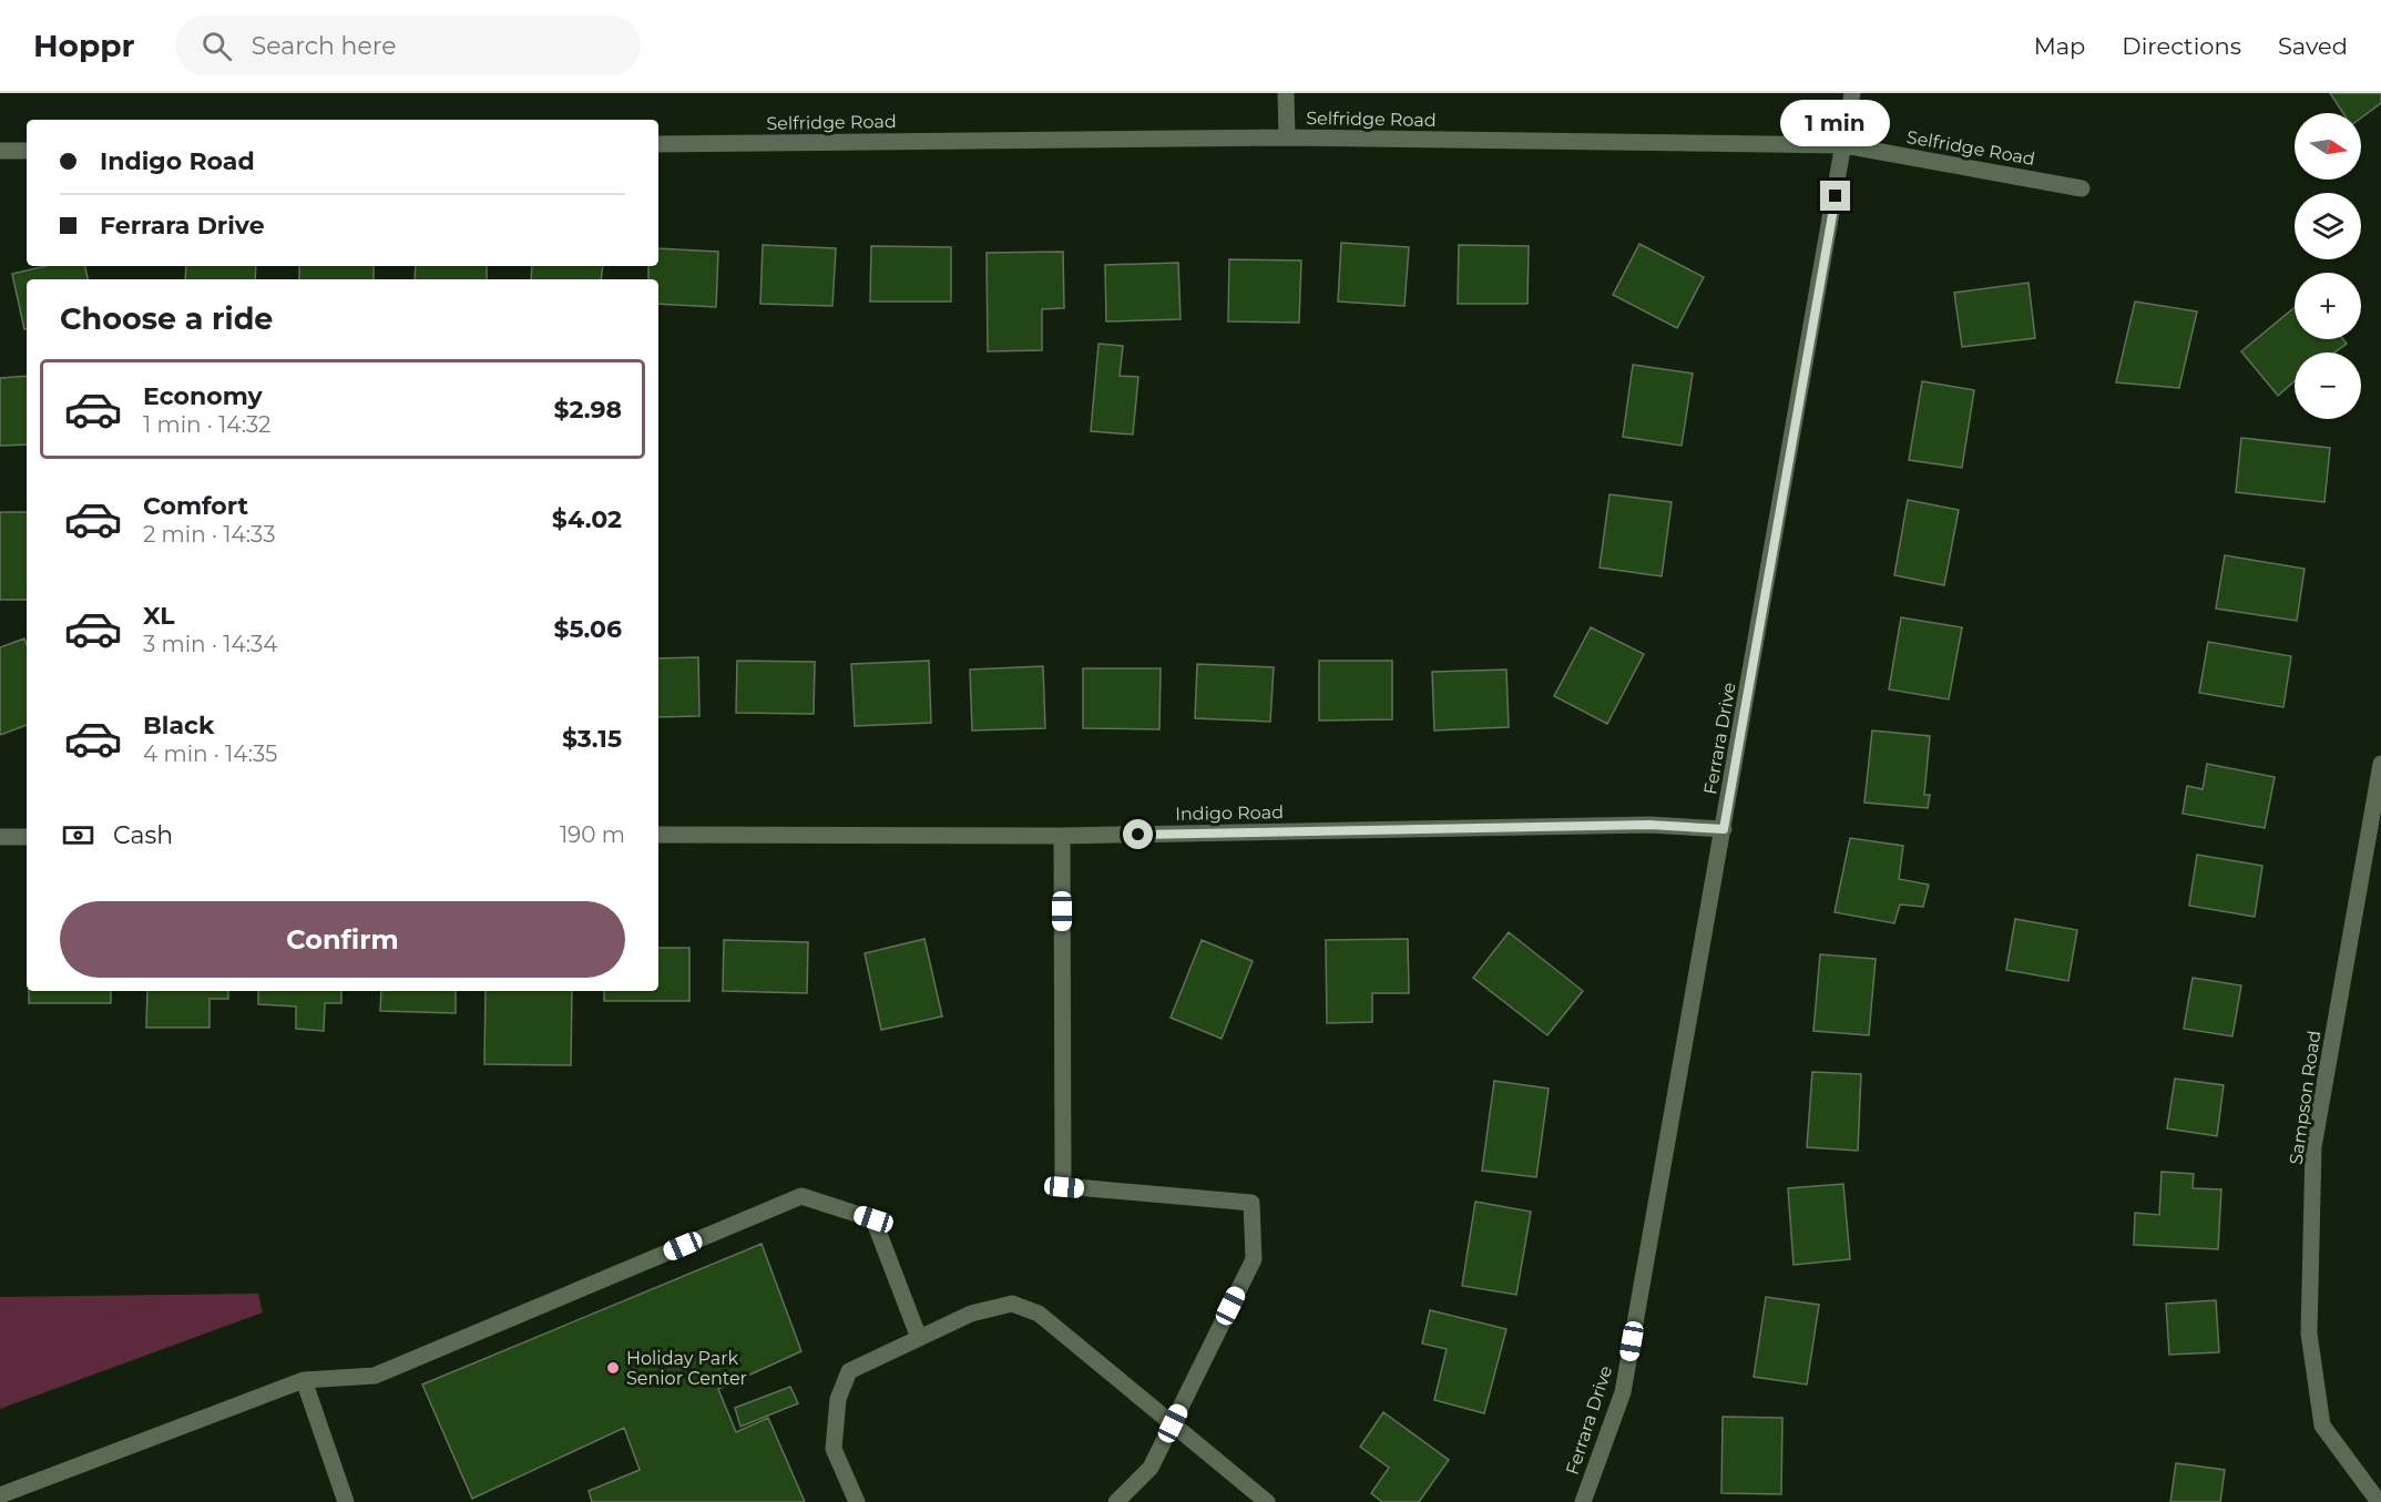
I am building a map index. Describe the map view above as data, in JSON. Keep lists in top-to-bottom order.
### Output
{
  "streets": {
    "street": [
      "Selfridge Road",
      "Ferrara Drive",
      "Indigo Road",
      "Sampson Road"
    ]
  },
  "crossings": [
    ["Selfridge Road", "Ferrara Drive"],
    ["Ferrara Drive", "Indigo Road"]
  ],
  "places": ["Holiday Park Senior Center"],
  "north": "right",
  "page": {
    "header": "Hoppr",
    "search": "Search here",
    "nav": ["Map", "Directions", "Saved"],
    "bubble": "1 min",
    "map_buttons": ["+", "−"],
    "banner": ["Indigo Road", "Ferrara Drive"],
    "heading": "Choose a ride",
    "list": [
      {
        "name": "Economy",
        "note": "1 min · 14:32",
        "value": "$2.98"
      },
      {
        "name": "Comfort",
        "note": "2 min · 14:33",
        "value": "$4.02"
      },
      {
        "name": "XL",
        "note": "3 min · 14:34",
        "value": "$5.06"
      },
      {
        "name": "Black",
        "note": "4 min · 14:35",
        "value": "$3.15"
      }
    ],
    "pay": ["Cash", "190 m"],
    "buttons": "Confirm"
  }
}
